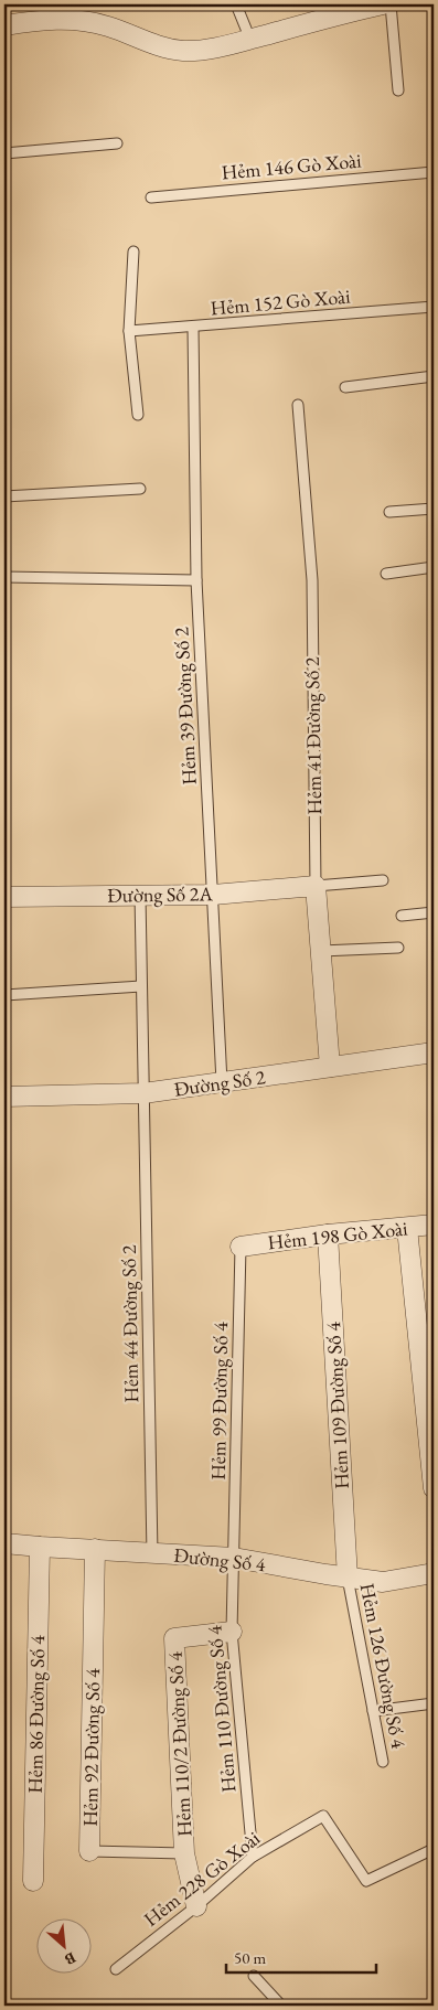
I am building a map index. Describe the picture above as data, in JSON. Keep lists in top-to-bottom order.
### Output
{
  "streets": {
    "street": [
      "Hẻm 41 Đường Số 2",
      "Đường Số 2A",
      "Đường Số 2",
      "Hẻm 198 Gò Xoài",
      "Hẻm 109 Đường Số 4",
      "Đường Số 4",
      "Hẻm 86 Đường Số 4",
      "Hẻm 110/2 Đường Số 4",
      "Hẻm 92 Đường Số 4"
    ],
    "lane": [
      "Hẻm 146 Gò Xoài",
      "Hẻm 152 Gò Xoài",
      "Hẻm 39 Đường Số 2",
      "Hẻm 44 Đường Số 2",
      "Hẻm 99 Đường Số 4",
      "Hẻm 126 Đường Số 4",
      "Hẻm 110 Đường Số 4",
      "Hẻm 228 Gò Xoài"
    ]
  },
  "crossings": [
    ["Hẻm 152 Gò Xoài", "Hẻm 39 Đường Số 2"],
    ["Hẻm 39 Đường Số 2", "Đường Số 2A"],
    ["Hẻm 39 Đường Số 2", "Đường Số 2"],
    ["Hẻm 41 Đường Số 2", "Đường Số 2A"],
    ["Hẻm 41 Đường Số 2", "Đường Số 2"],
    ["Đường Số 2A", "Hẻm 44 Đường Số 2"],
    ["Đường Số 2", "Hẻm 44 Đường Số 2"],
    ["Hẻm 198 Gò Xoài", "Hẻm 99 Đường Số 4"],
    ["Hẻm 198 Gò Xoài", "Hẻm 109 Đường Số 4"],
    ["Hẻm 44 Đường Số 2", "Đường Số 4"],
    ["Hẻm 99 Đường Số 4", "Đường Số 4"],
    ["Hẻm 99 Đường Số 4", "Hẻm 110 Đường Số 4"],
    ["Hẻm 109 Đường Số 4", "Đường Số 4"],
    ["Hẻm 109 Đường Số 4", "Hẻm 126 Đường Số 4"],
    ["Đường Số 4", "Hẻm 126 Đường Số 4"],
    ["Đường Số 4", "Hẻm 110 Đường Số 4"],
    ["Đường Số 4", "Hẻm 86 Đường Số 4"],
    ["Đường Số 4", "Hẻm 92 Đường Số 4"],
    ["Hẻm 110 Đường Số 4", "Hẻm 110/2 Đường Số 4"],
    ["Hẻm 110 Đường Số 4", "Hẻm 228 Gò Xoài"],
    ["Hẻm 110/2 Đường Số 4", "Hẻm 92 Đường Số 4"],
    ["Hẻm 110/2 Đường Số 4", "Hẻm 228 Gò Xoài"]
  ],
  "scale_bar": "50 m",
  "north": "bottom right"
}
